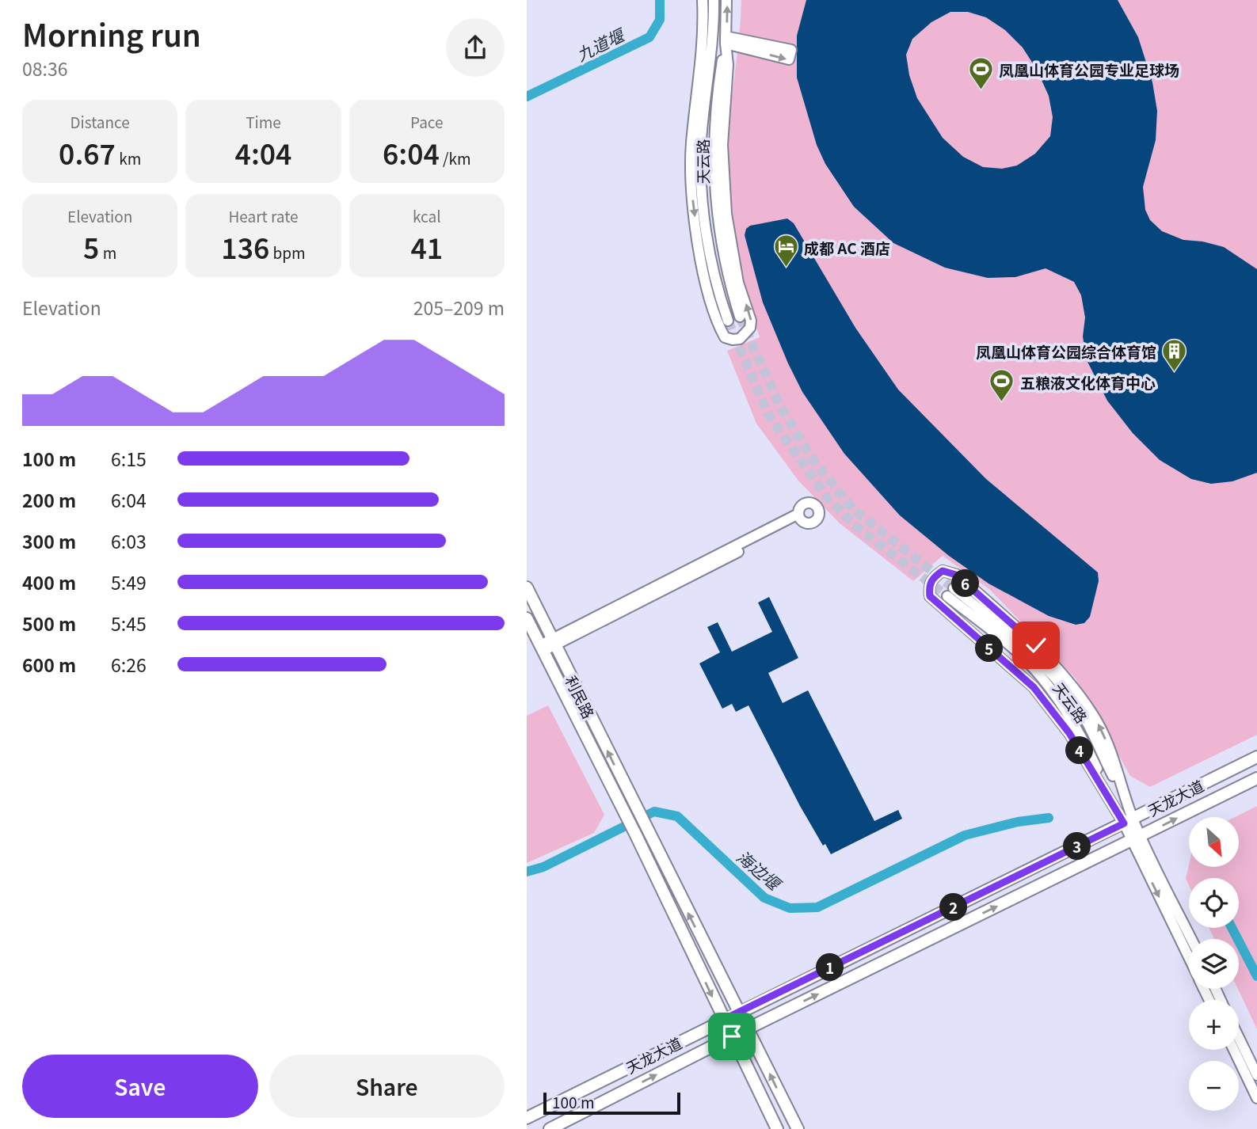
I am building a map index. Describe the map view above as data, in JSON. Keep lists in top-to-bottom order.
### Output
{
  "streets": {
    "main road": ["利民路", "天龙大道"],
    "street": ["天云路"]
  },
  "crossings": [
    ["天云路", "天龙大道"]
  ],
  "water": ["九道堰", "海边堰"],
  "places": {
    "sports": ["凤凰山体育公园专业足球场", "五粮液文化体育中心"],
    "hotel": ["成都 AC 酒店"],
    "building": ["凤凰山体育公园综合体育馆"]
  },
  "scale_bar": "100 m",
  "north": "bottom right",
  "page": {
    "heading": ["Morning run", "08:36"],
    "stats": [
      ["Distance", "0.67 km"],
      ["Time", "4:04"],
      ["Pace", "6:04 /km"],
      ["Elevation", "5 m"],
      ["Heart rate", "136 bpm"],
      ["kcal", "41"]
    ],
    "chart": ["Elevation", "205–209 m"],
    "list": [
      {
        "name": "100 m",
        "note": "6:15"
      },
      {
        "name": "200 m",
        "note": "6:04"
      },
      {
        "name": "300 m",
        "note": "6:03"
      },
      {
        "name": "400 m",
        "note": "5:49"
      },
      {
        "name": "500 m",
        "note": "5:45"
      },
      {
        "name": "600 m",
        "note": "6:26"
      }
    ],
    "pins": [
      "6",
      "5",
      "4",
      "3",
      "2",
      "1"
    ],
    "map_buttons": ["+", "−"],
    "buttons": ["Save", "Share"],
    "scale": "100 m"
  }
}
